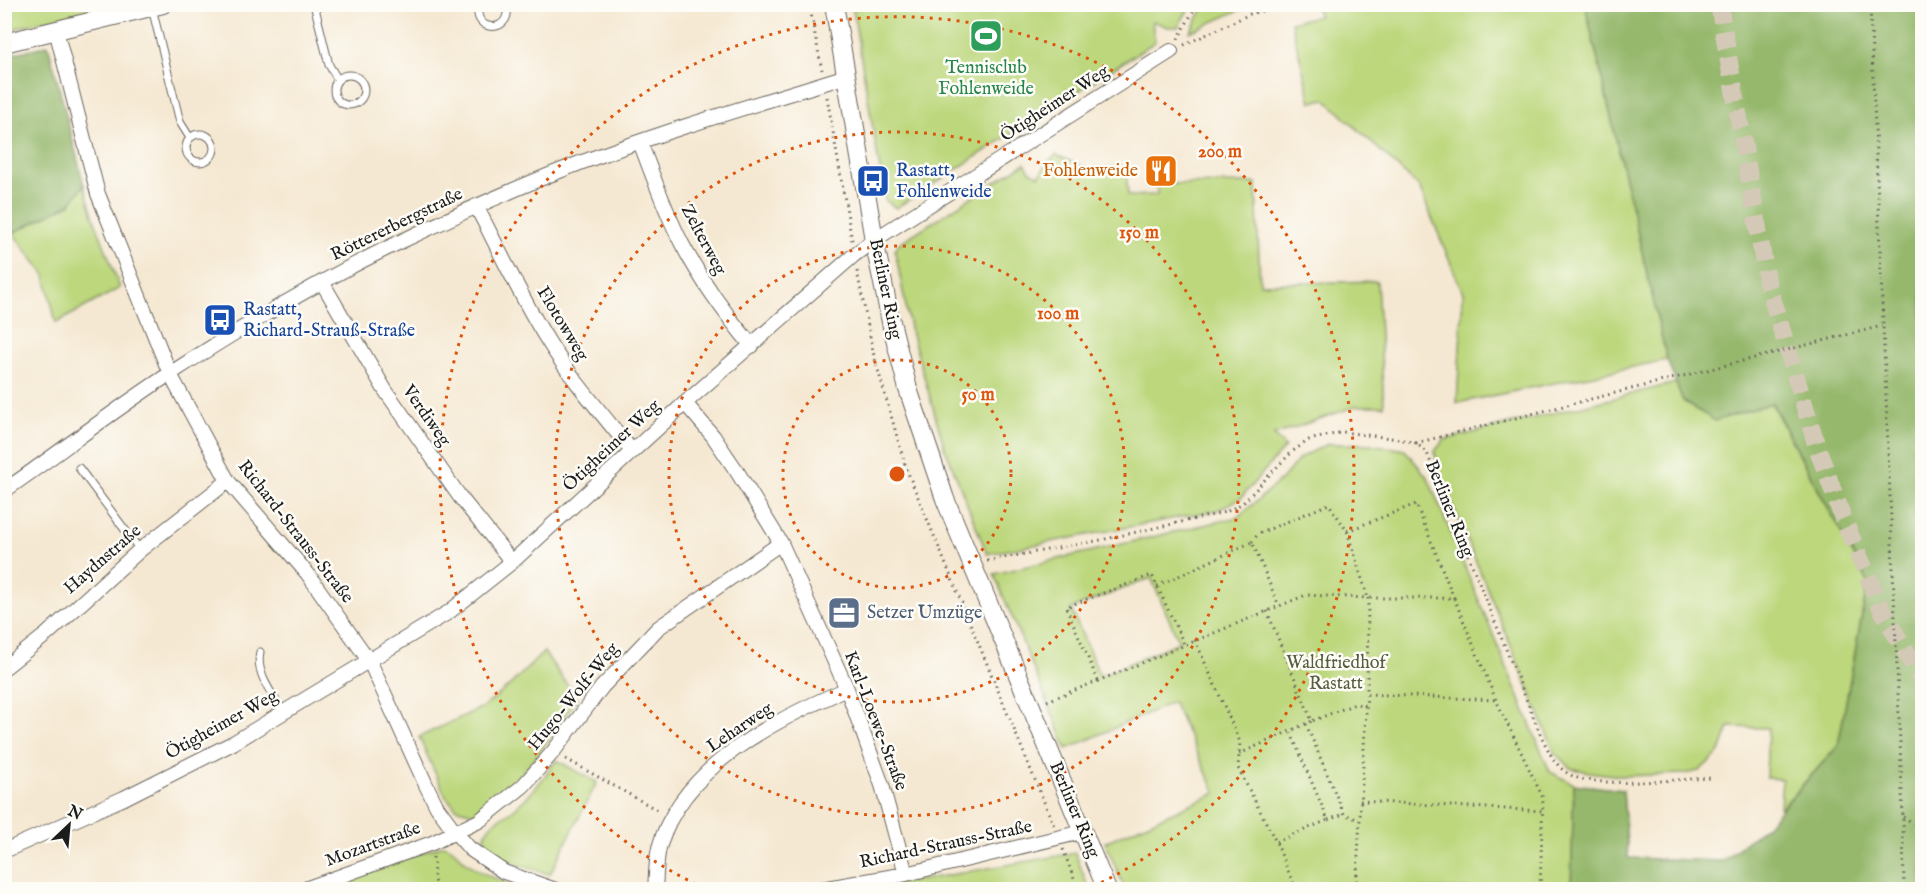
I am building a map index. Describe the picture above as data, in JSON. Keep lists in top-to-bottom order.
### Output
{
  "streets": {
    "street": [
      "Ötigheimer Weg",
      "Röttererbergstraße",
      "Zelterweg",
      "Berliner Ring",
      "Flotowweg",
      "Verdiweg",
      "Richard-Strauss-Straße",
      "Haydnstraße",
      "Hugo-Wolf-Weg",
      "Karl-Loewe-Straße",
      "Leharweg",
      "Mozartstraße"
    ]
  },
  "crossings": [
    ["Ötigheimer Weg", "Zelterweg"],
    ["Ötigheimer Weg", "Berliner Ring"],
    ["Ötigheimer Weg", "Flotowweg"],
    ["Ötigheimer Weg", "Verdiweg"],
    ["Ötigheimer Weg", "Richard-Strauss-Straße"],
    ["Ötigheimer Weg", "Karl-Loewe-Straße"],
    ["Röttererbergstraße", "Zelterweg"],
    ["Röttererbergstraße", "Berliner Ring"],
    ["Röttererbergstraße", "Flotowweg"],
    ["Röttererbergstraße", "Verdiweg"],
    ["Röttererbergstraße", "Richard-Strauss-Straße"],
    ["Berliner Ring", "Richard-Strauss-Straße"],
    ["Richard-Strauss-Straße", "Haydnstraße"],
    ["Richard-Strauss-Straße", "Hugo-Wolf-Weg"],
    ["Richard-Strauss-Straße", "Karl-Loewe-Straße"],
    ["Richard-Strauss-Straße", "Mozartstraße"],
    ["Hugo-Wolf-Weg", "Karl-Loewe-Straße"],
    ["Hugo-Wolf-Weg", "Mozartstraße"],
    ["Karl-Loewe-Straße", "Leharweg"]
  ],
  "parks": ["Waldfriedhof Rastatt"],
  "places": {
    "sports": ["Tennisclub Fohlenweide"],
    "restaurant": ["Fohlenweide"],
    "bus stop": ["Rastatt, Fohlenweide", "Rastatt, Richard-Strauß-Straße"],
    "office": ["Setzer Umzüge"]
  },
  "north": "top right",
  "rings": [
    "200 m",
    "150 m",
    "100 m",
    "50 m"
  ]
}
